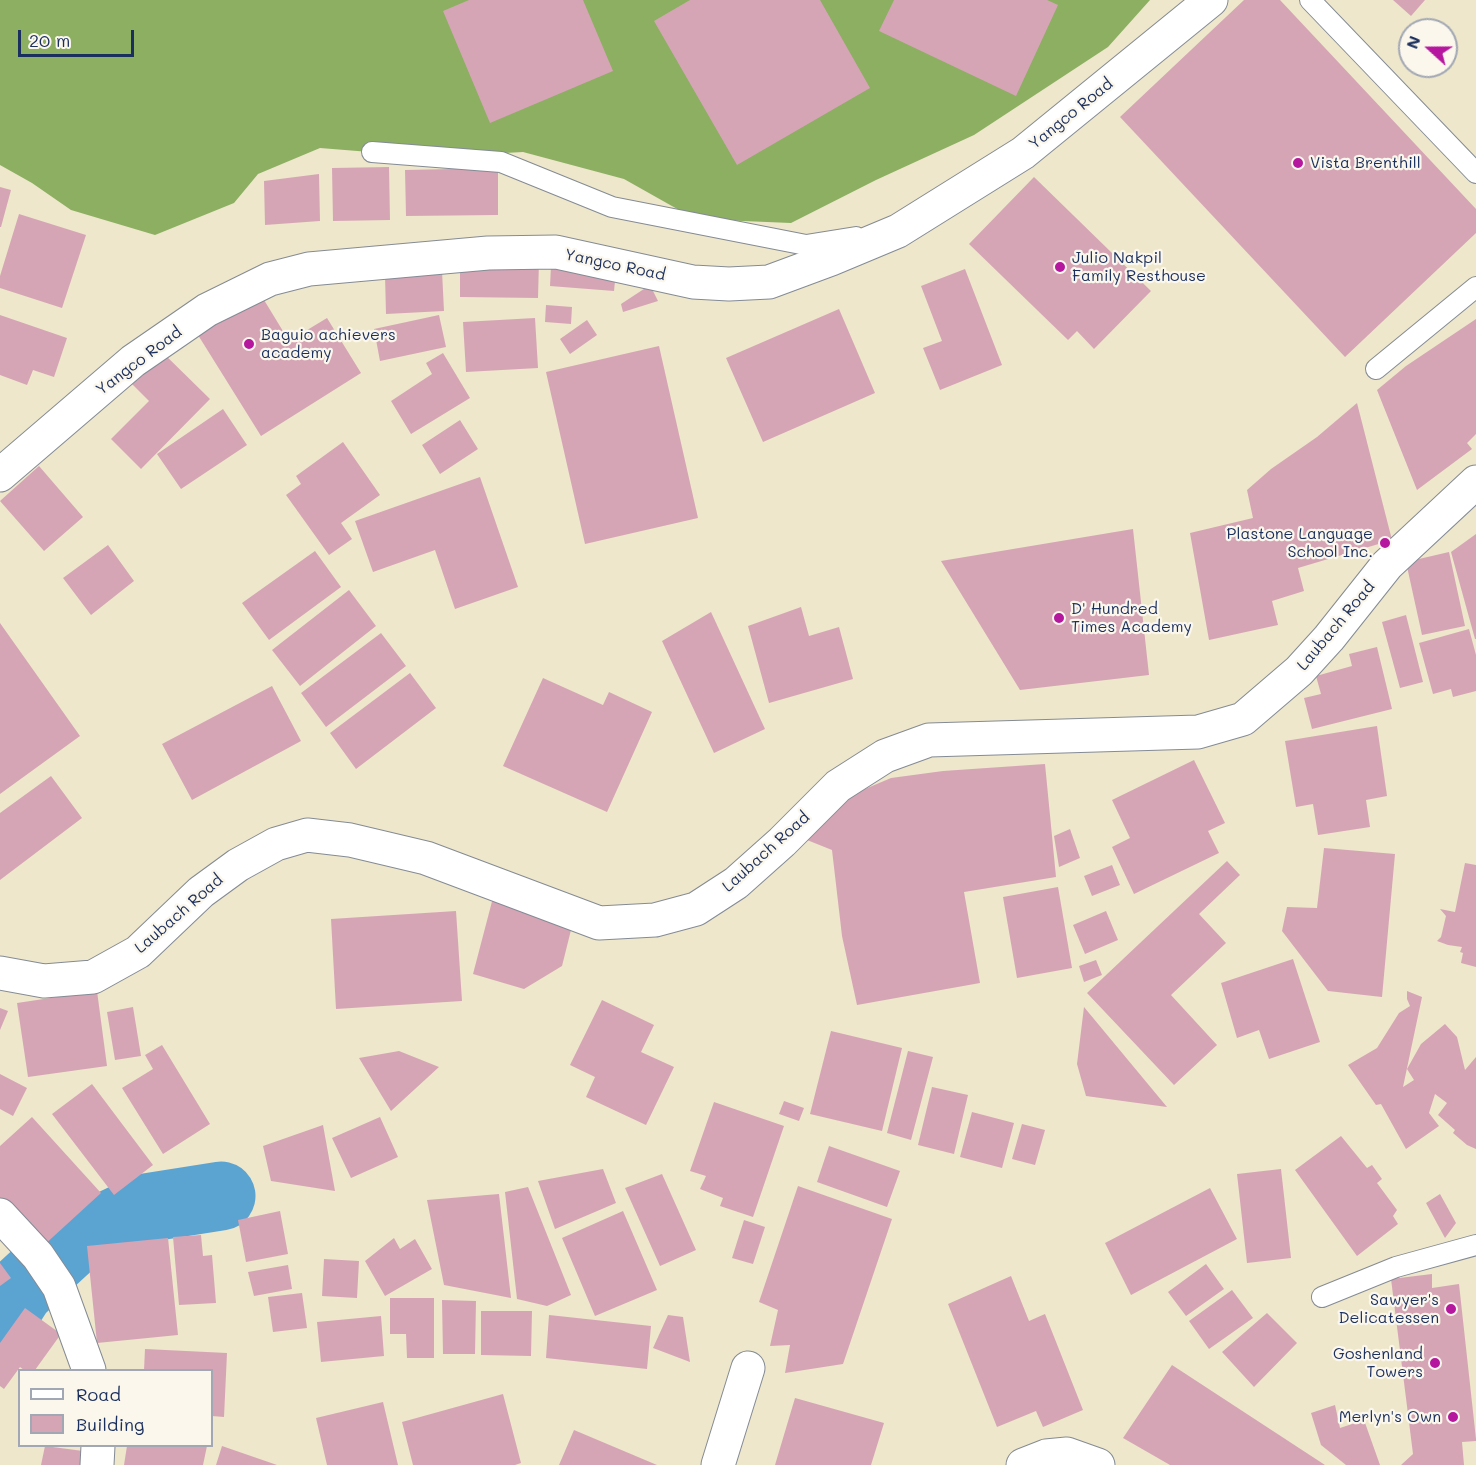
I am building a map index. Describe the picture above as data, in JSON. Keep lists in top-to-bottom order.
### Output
{
  "streets": {
    "street": ["Yangco Road", "Laubach Road"]
  },
  "places": [
    "Vista Brenthill",
    "Julio Nakpil Family Resthouse",
    "Baguio achievers academy",
    "Plastone Language School Inc.",
    "D' Hundred Times Academy",
    "Sawyer's Delicatessen",
    "Goshenland Towers",
    "Merlyn's Own"
  ],
  "legend": ["Road", "Building"],
  "scale_bar": "20 m",
  "north": "left"
}
